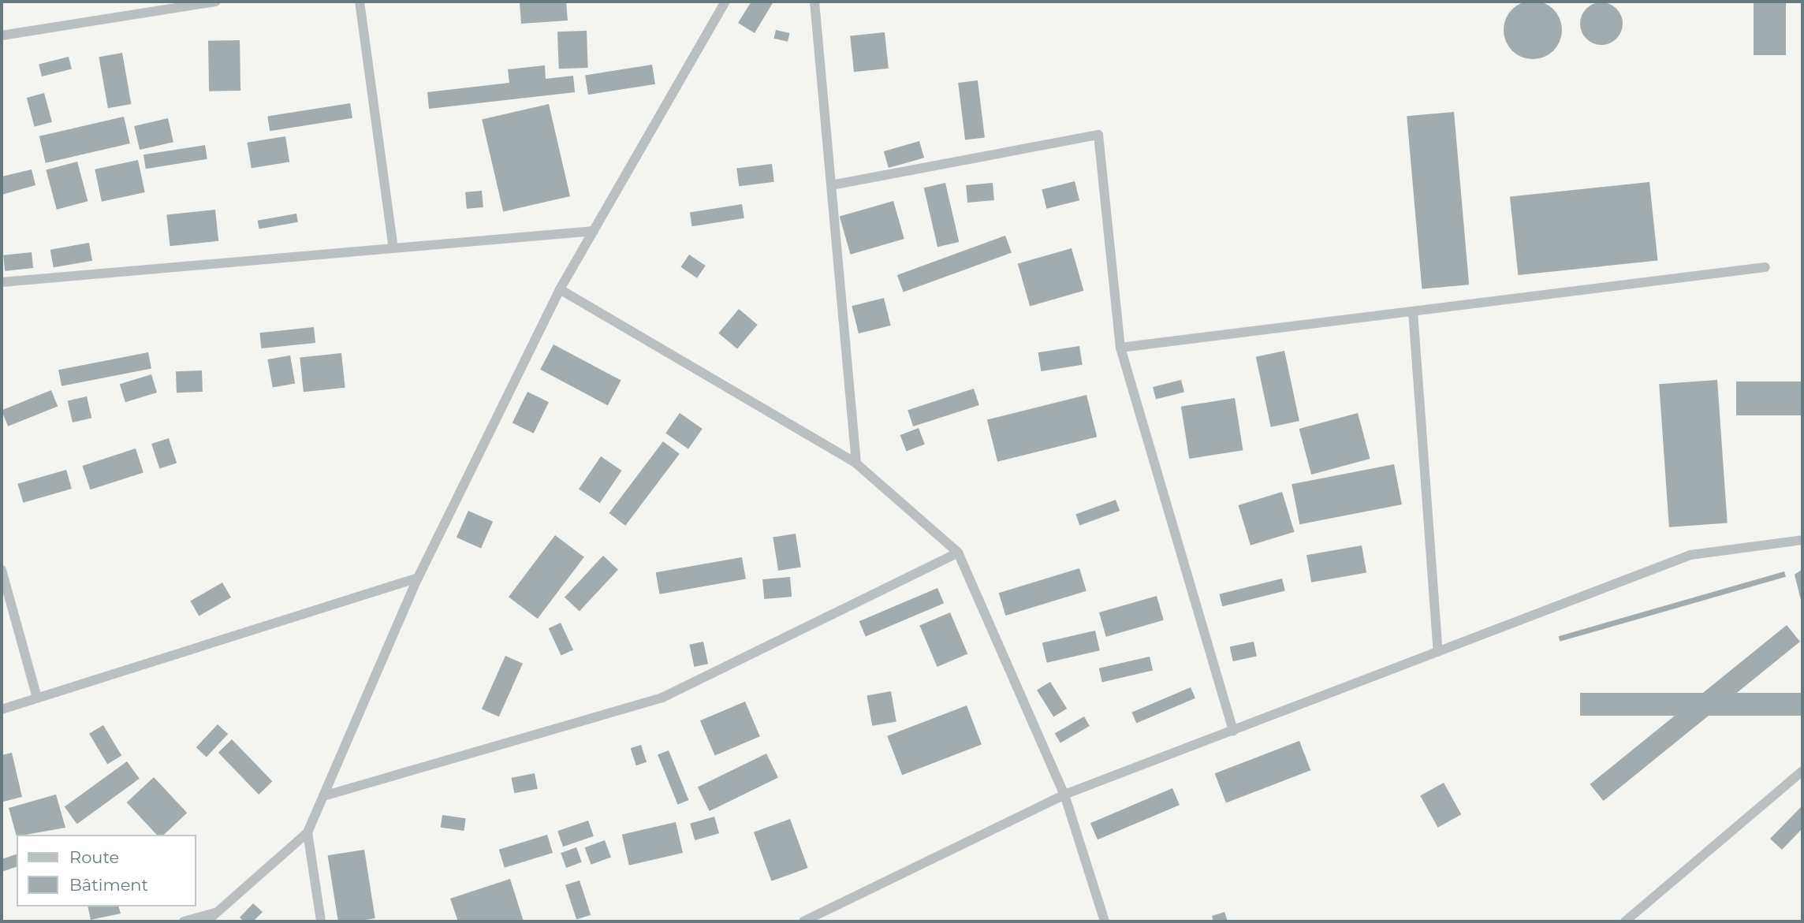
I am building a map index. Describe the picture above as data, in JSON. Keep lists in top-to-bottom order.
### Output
{
  "legend": ["Route", "Bâtiment"]
}
